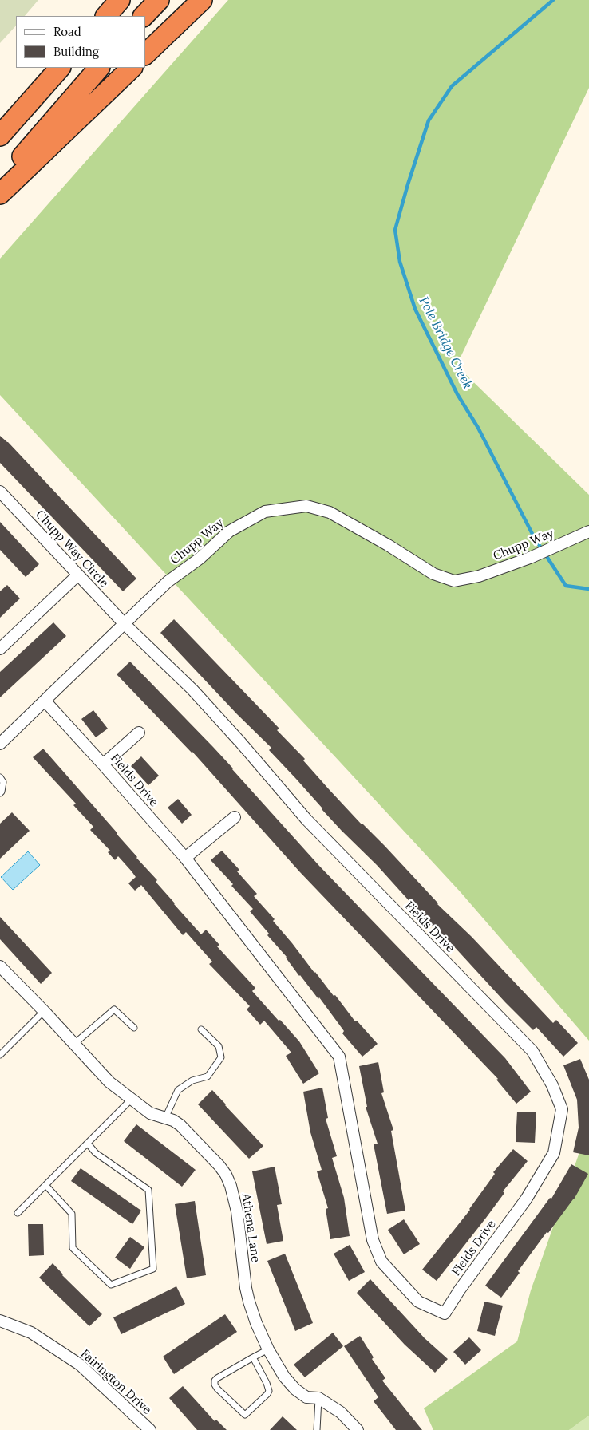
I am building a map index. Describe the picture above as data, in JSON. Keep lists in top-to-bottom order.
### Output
{
  "streets": {
    "street": [
      "Chupp Way",
      "Chupp Way Circle",
      "Fields Drive",
      "Athena Lane",
      "Fairington Drive"
    ]
  },
  "crossings": [
    ["Chupp Way", "Chupp Way Circle"],
    ["Chupp Way", "Fields Drive"],
    ["Chupp Way Circle", "Fields Drive"]
  ],
  "water": ["Pole Bridge Creek"],
  "legend": ["Road", "Building"]
}
